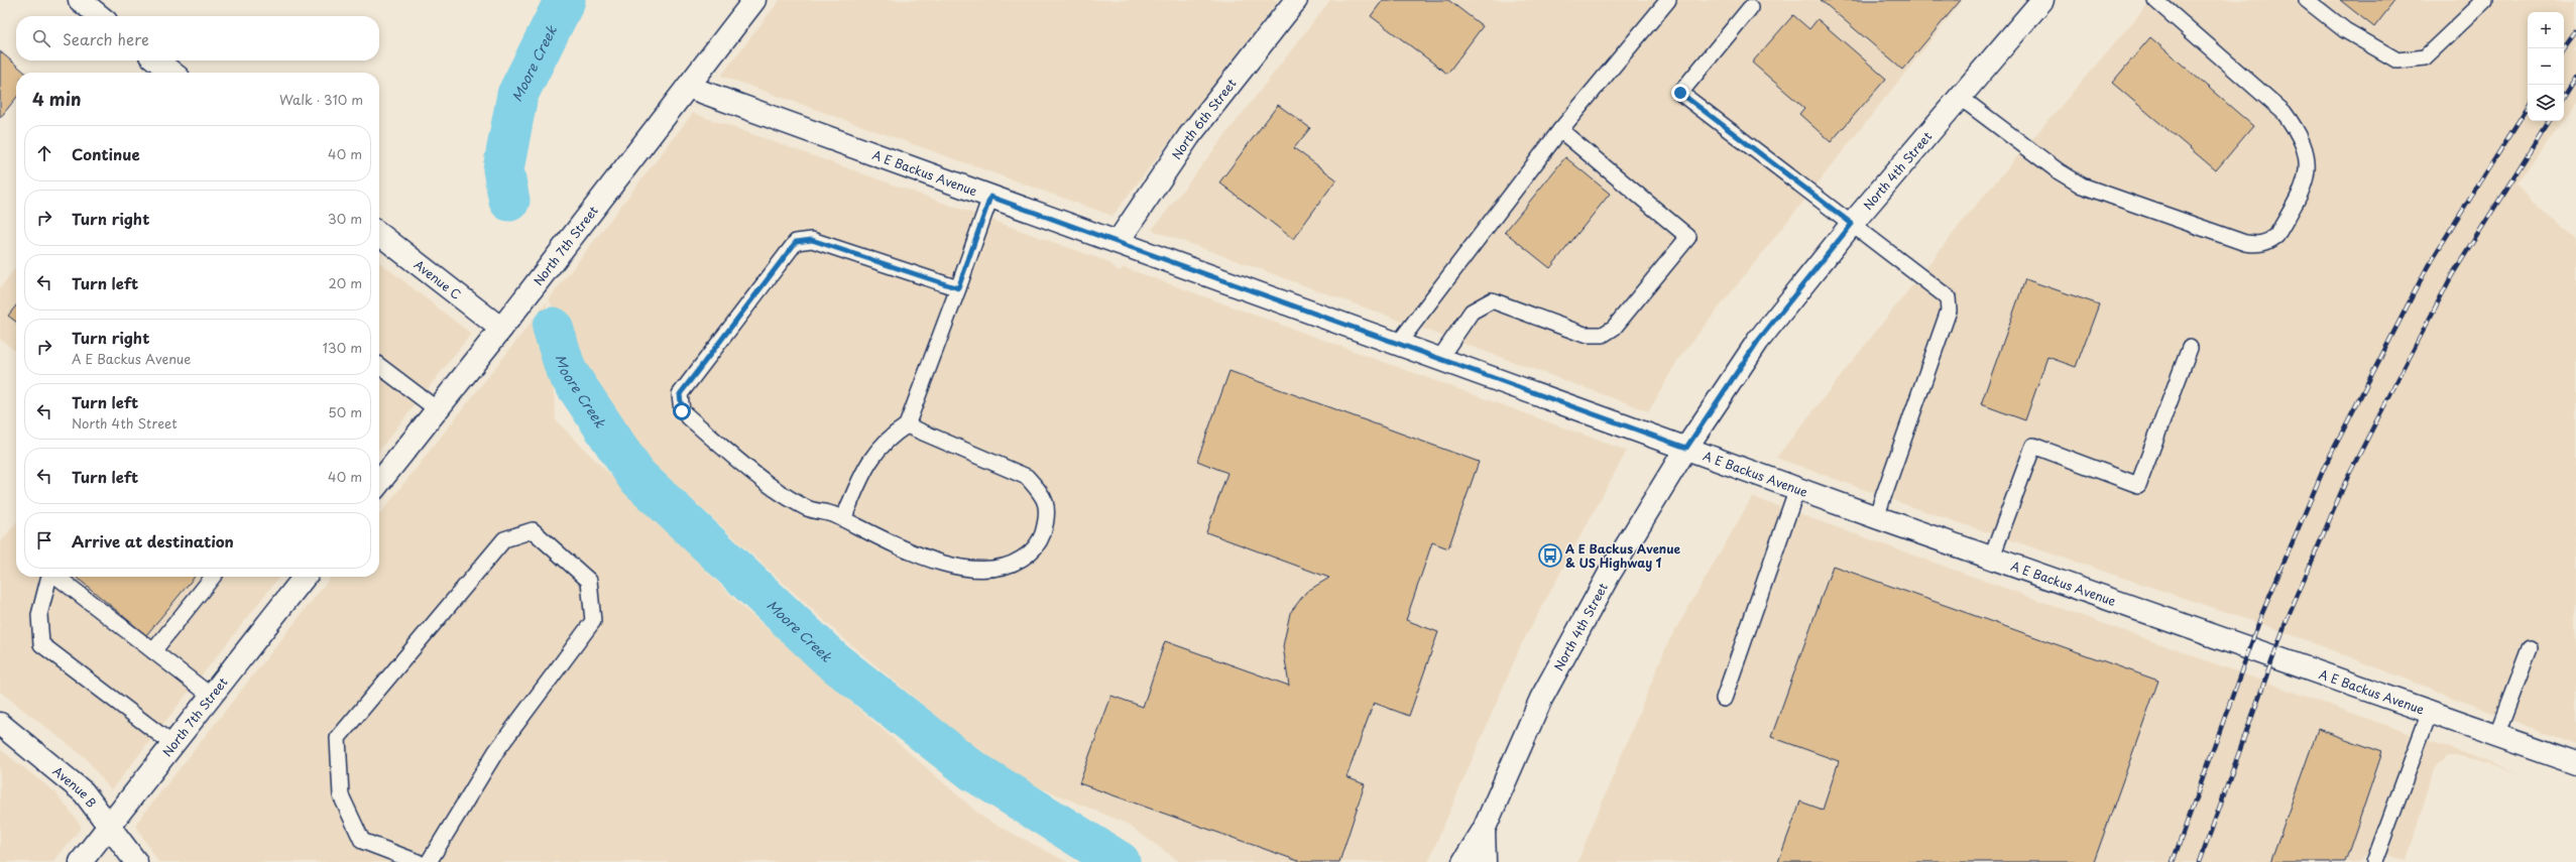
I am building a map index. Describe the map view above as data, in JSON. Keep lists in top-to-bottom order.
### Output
{
  "streets": {
    "street": [
      "North 6th Street",
      "North 4th Street",
      "A E Backus Avenue",
      "North 7th Street",
      "Avenue C",
      "Avenue B"
    ]
  },
  "crossings": [
    ["North 6th Street", "A E Backus Avenue"],
    ["North 4th Street", "A E Backus Avenue"],
    ["A E Backus Avenue", "North 7th Street"],
    ["North 7th Street", "Avenue C"],
    ["North 7th Street", "Avenue B"]
  ],
  "water": ["Moore Creek"],
  "places": {
    "bus stop": ["A E Backus Avenue & US Highway 1"]
  },
  "page": {
    "map_buttons": ["+", "−"],
    "search": "Search here",
    "heading": ["4 min", "Walk · 310 m"],
    "list": [
      ["Continue", "40 m"],
      ["Turn right", "30 m"],
      ["Turn left", "20 m"],
      ["Turn right", "A E Backus Avenue", "130 m"],
      ["Turn left", "North 4th Street", "50 m"],
      ["Turn left", "40 m"],
      "Arrive at destination"
    ]
  }
}
